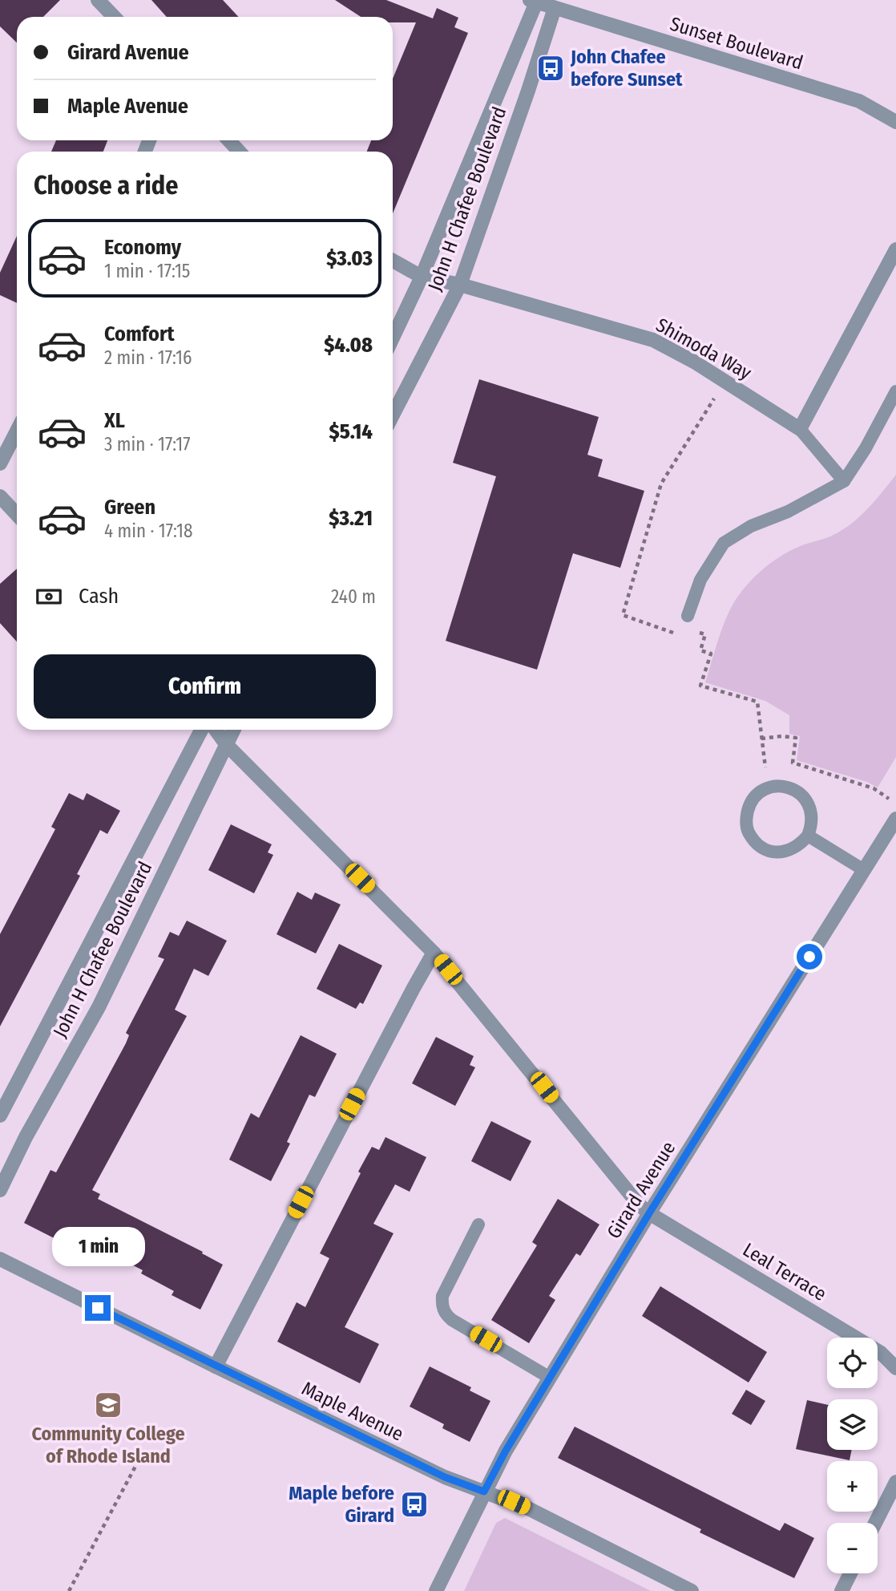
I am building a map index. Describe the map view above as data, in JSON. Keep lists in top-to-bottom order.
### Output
{
  "streets": {
    "street": [
      "Sunset Boulevard",
      "John H Chafee Boulevard",
      "Shimoda Way",
      "Girard Avenue",
      "Leal Terrace",
      "Maple Avenue"
    ]
  },
  "crossings": [
    ["Sunset Boulevard", "John H Chafee Boulevard"],
    ["John H Chafee Boulevard", "Shimoda Way"],
    ["John H Chafee Boulevard", "Leal Terrace"],
    ["Girard Avenue", "Leal Terrace"],
    ["Girard Avenue", "Maple Avenue"]
  ],
  "places": {
    "bus stop": ["John Chafee before Sunset", "Maple before Girard"],
    "school or university": ["Community College of Rhode Island"]
  },
  "page": {
    "banner": ["Girard Avenue", "Maple Avenue"],
    "heading": "Choose a ride",
    "list": [
      {
        "name": "Economy",
        "note": "1 min · 17:15",
        "value": "$3.03"
      },
      {
        "name": "Comfort",
        "note": "2 min · 17:16",
        "value": "$4.08"
      },
      {
        "name": "XL",
        "note": "3 min · 17:17",
        "value": "$5.14"
      },
      {
        "name": "Green",
        "note": "4 min · 17:18",
        "value": "$3.21"
      }
    ],
    "pay": ["Cash", "240 m"],
    "buttons": "Confirm",
    "bubble": "1 min",
    "map_buttons": ["+", "−"]
  }
}
